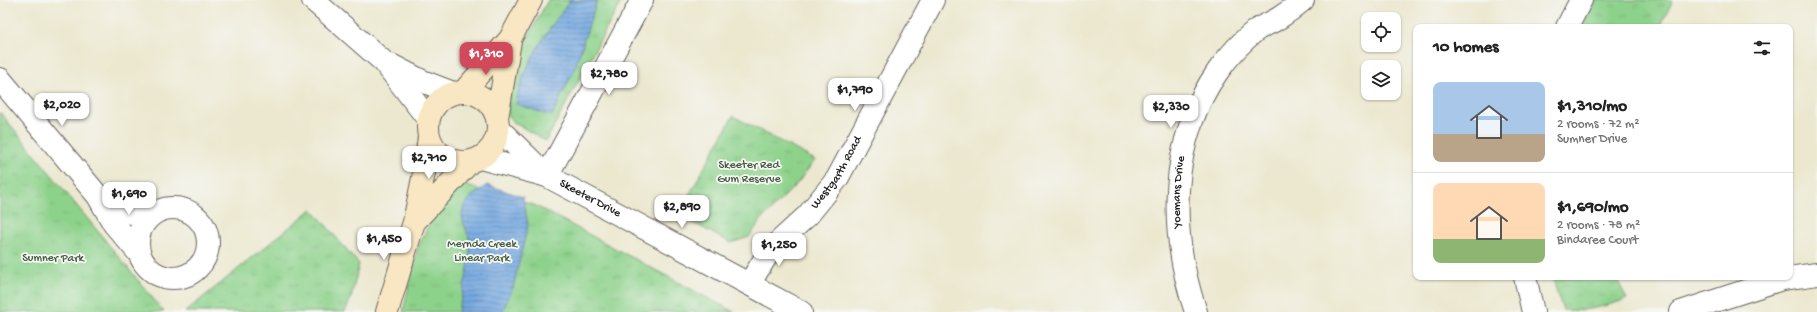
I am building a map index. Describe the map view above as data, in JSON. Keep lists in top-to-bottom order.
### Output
{
  "streets": {
    "street": ["Westgarth Road", "Yoemans Drive", "Skeeter Drive"]
  },
  "crossings": [
    ["Westgarth Road", "Skeeter Drive"]
  ],
  "parks": ["Skeeter Red Gum Reserve", "Mernda Creek Linear Park", "Sumner Park"],
  "page": {
    "heading": "10 homes",
    "price": [
      "$1,310",
      "$2,780",
      "$1,790",
      "$2,020",
      "$2,330",
      "$2,710",
      "$1,690",
      "$2,890",
      "$1,450",
      "$1,250"
    ],
    "list": [
      {
        "name": "$1,310/mo",
        "note": "2 rooms · 72 m² · Sumner Drive"
      },
      {
        "name": "$1,690/mo",
        "note": "2 rooms · 78 m² · Bindaree Court"
      }
    ]
  }
}
